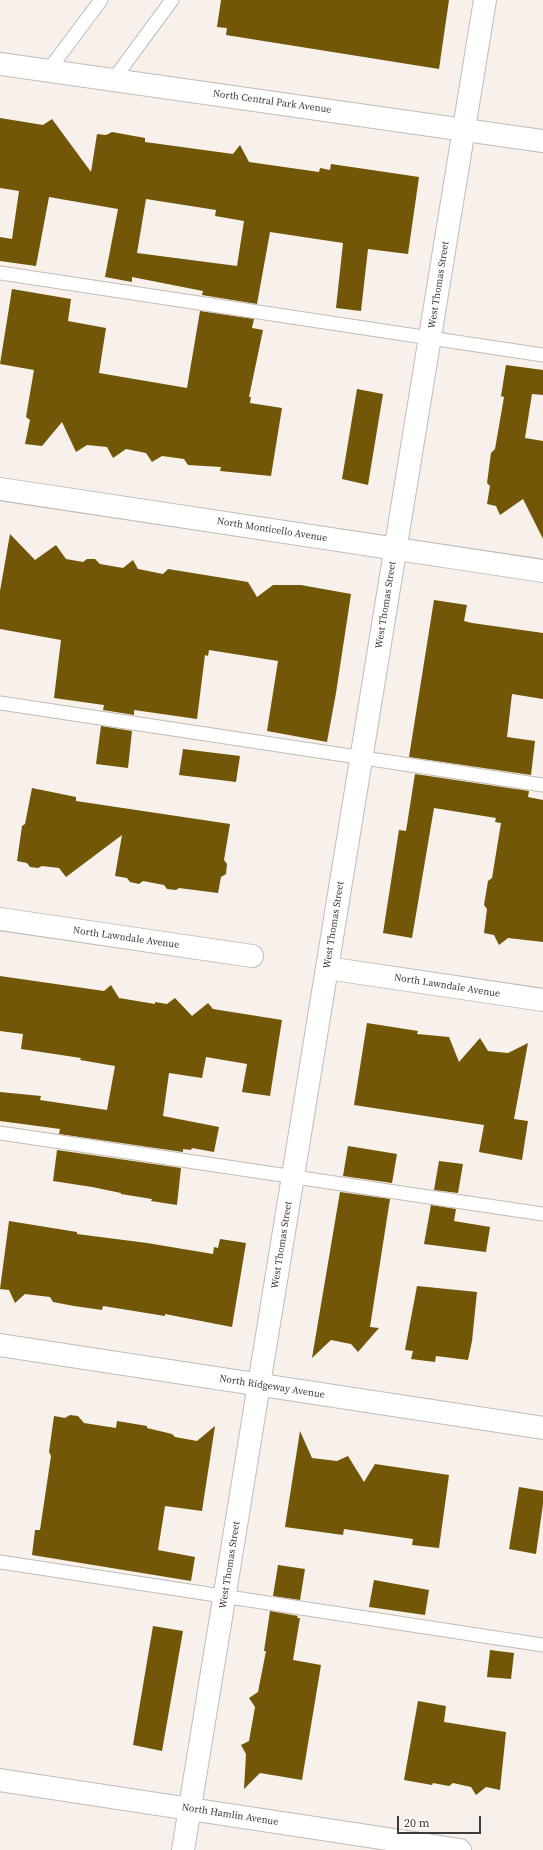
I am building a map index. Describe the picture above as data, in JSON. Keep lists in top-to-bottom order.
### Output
{
  "streets": {
    "street": [
      "North Central Park Avenue",
      "West Thomas Street",
      "North Monticello Avenue",
      "North Lawndale Avenue",
      "North Ridgeway Avenue",
      "North Hamlin Avenue"
    ]
  },
  "crossings": [
    ["North Central Park Avenue", "West Thomas Street"],
    ["West Thomas Street", "North Monticello Avenue"],
    ["West Thomas Street", "North Lawndale Avenue"],
    ["West Thomas Street", "North Ridgeway Avenue"],
    ["West Thomas Street", "North Hamlin Avenue"]
  ],
  "scale_bar": "20 m"
}
